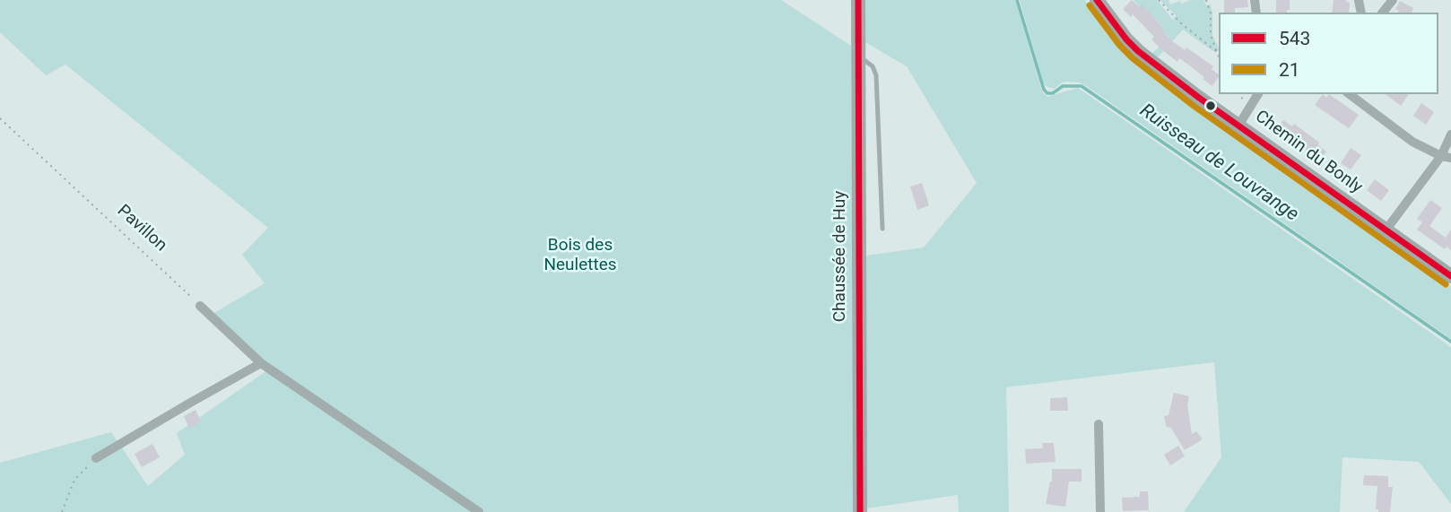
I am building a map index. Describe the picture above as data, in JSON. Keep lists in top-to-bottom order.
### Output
{
  "streets": {
    "main road": ["Chemin du Bonly", "Chaussée de Huy"],
    "path": ["Pavillon"]
  },
  "water": ["Ruisseau de Louvrange"],
  "parks": ["Bois des Neulettes"],
  "lines": ["transit line 543", "transit line 21"],
  "legend": ["543", "21"]
}
